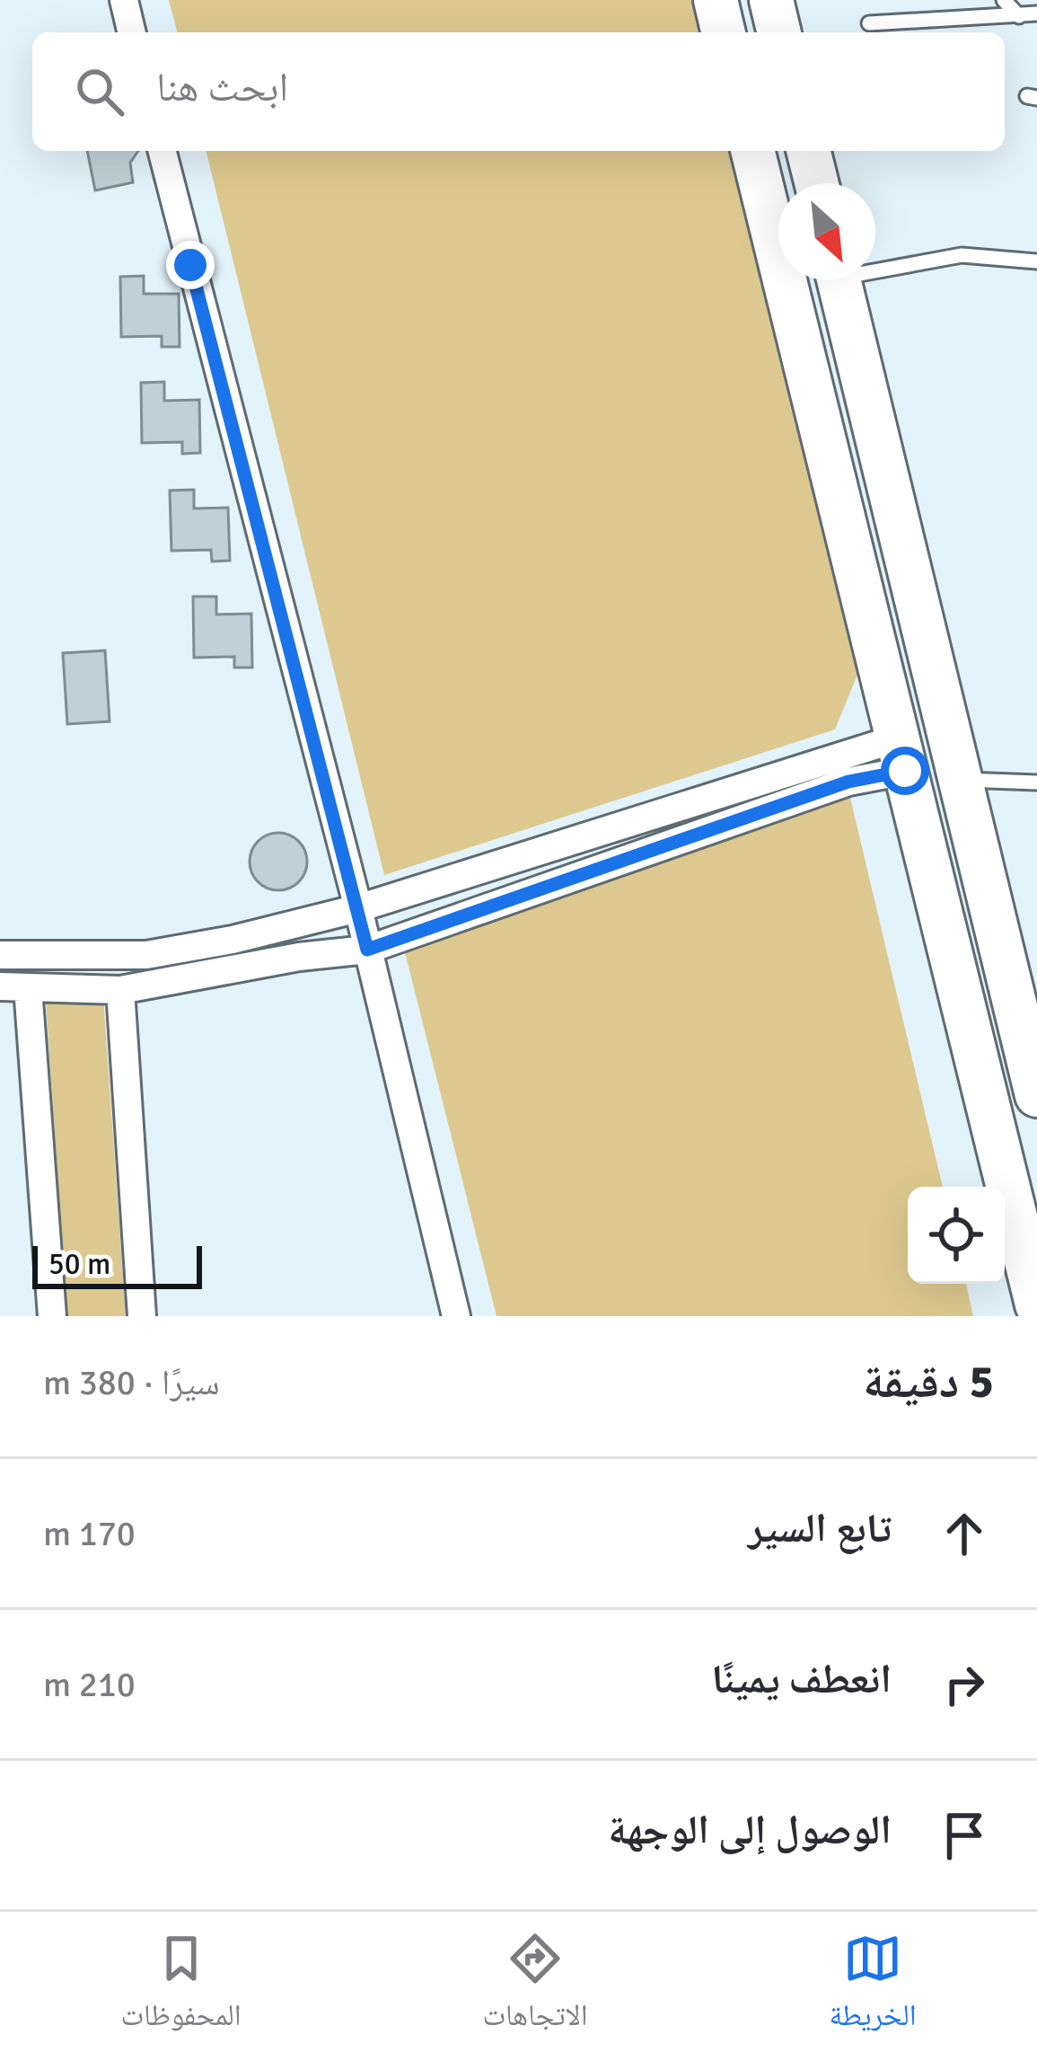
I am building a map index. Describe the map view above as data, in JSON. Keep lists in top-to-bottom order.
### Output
{
  "scale_bar": "50 m",
  "north": "bottom right",
  "page": {
    "search": "ابحث هنا",
    "scale": "50 m",
    "heading": ["5 دقيقة", "سيرًا · 380 m"],
    "list": [
      ["تابع السير", "170 m"],
      ["انعطف يمينًا", "210 m"],
      "الوصول إلى الوجهة"
    ],
    "nav": ["الخريطة", "الاتجاهات", "المحفوظات"]
  }
}
